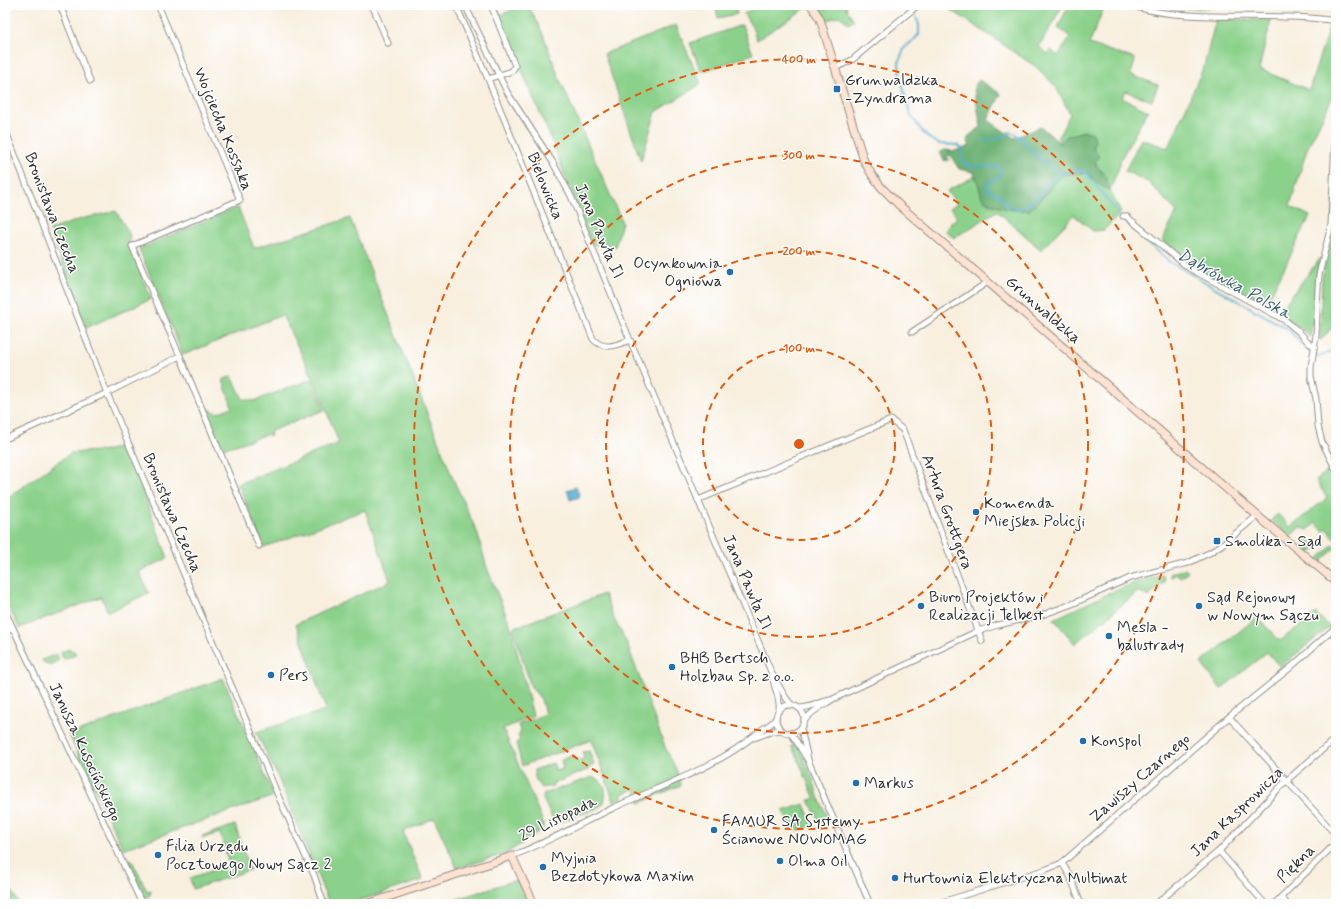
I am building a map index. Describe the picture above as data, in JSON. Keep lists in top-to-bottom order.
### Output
{
  "streets": {
    "street": [
      "Wojciecha Kossaka",
      "Bielowicka",
      "Bronisława Czecha",
      "Jana Pawła II",
      "Grunwaldzka",
      "Artura Grottgera",
      "Janusza Kusocińskiego",
      "Zawiszy Czarnego",
      "Jana Kasprowicza",
      "29 Listopada",
      "Piękna"
    ]
  },
  "crossings": [
    ["Bielowicka", "Jana Pawła II"],
    ["Jana Pawła II", "Artura Grottgera"],
    ["Jana Pawła II", "29 Listopada"]
  ],
  "water": ["Dąbrówka Polska"],
  "places": {
    "transit": ["Grunwaldzka -Zyndrama", "Smolika - Sąd"],
    "other": [
      "Ocynkownia Ogniowa",
      "Komenda Miejska Policji",
      "Biuro Projektów i Realizacji Telbest",
      "Sąd Rejonowy w Nowym Sączu",
      "Mesla - balustrady",
      "BHB Bertsch Holzbau Sp. z o.o.",
      "Pers",
      "Konspol",
      "Markus",
      "FAMUR SA Systemy Ścianowe NOWOMAG",
      "Filia Urzędu Pocztowego Nowy Sącz 2",
      "Olma Oil",
      "Myjnia Bezdotykowa Maxim",
      "Hurtownia Elektryczna Multimat"
    ]
  },
  "rings": [
    "400 m",
    "300 m",
    "200 m",
    "100 m"
  ]
}
